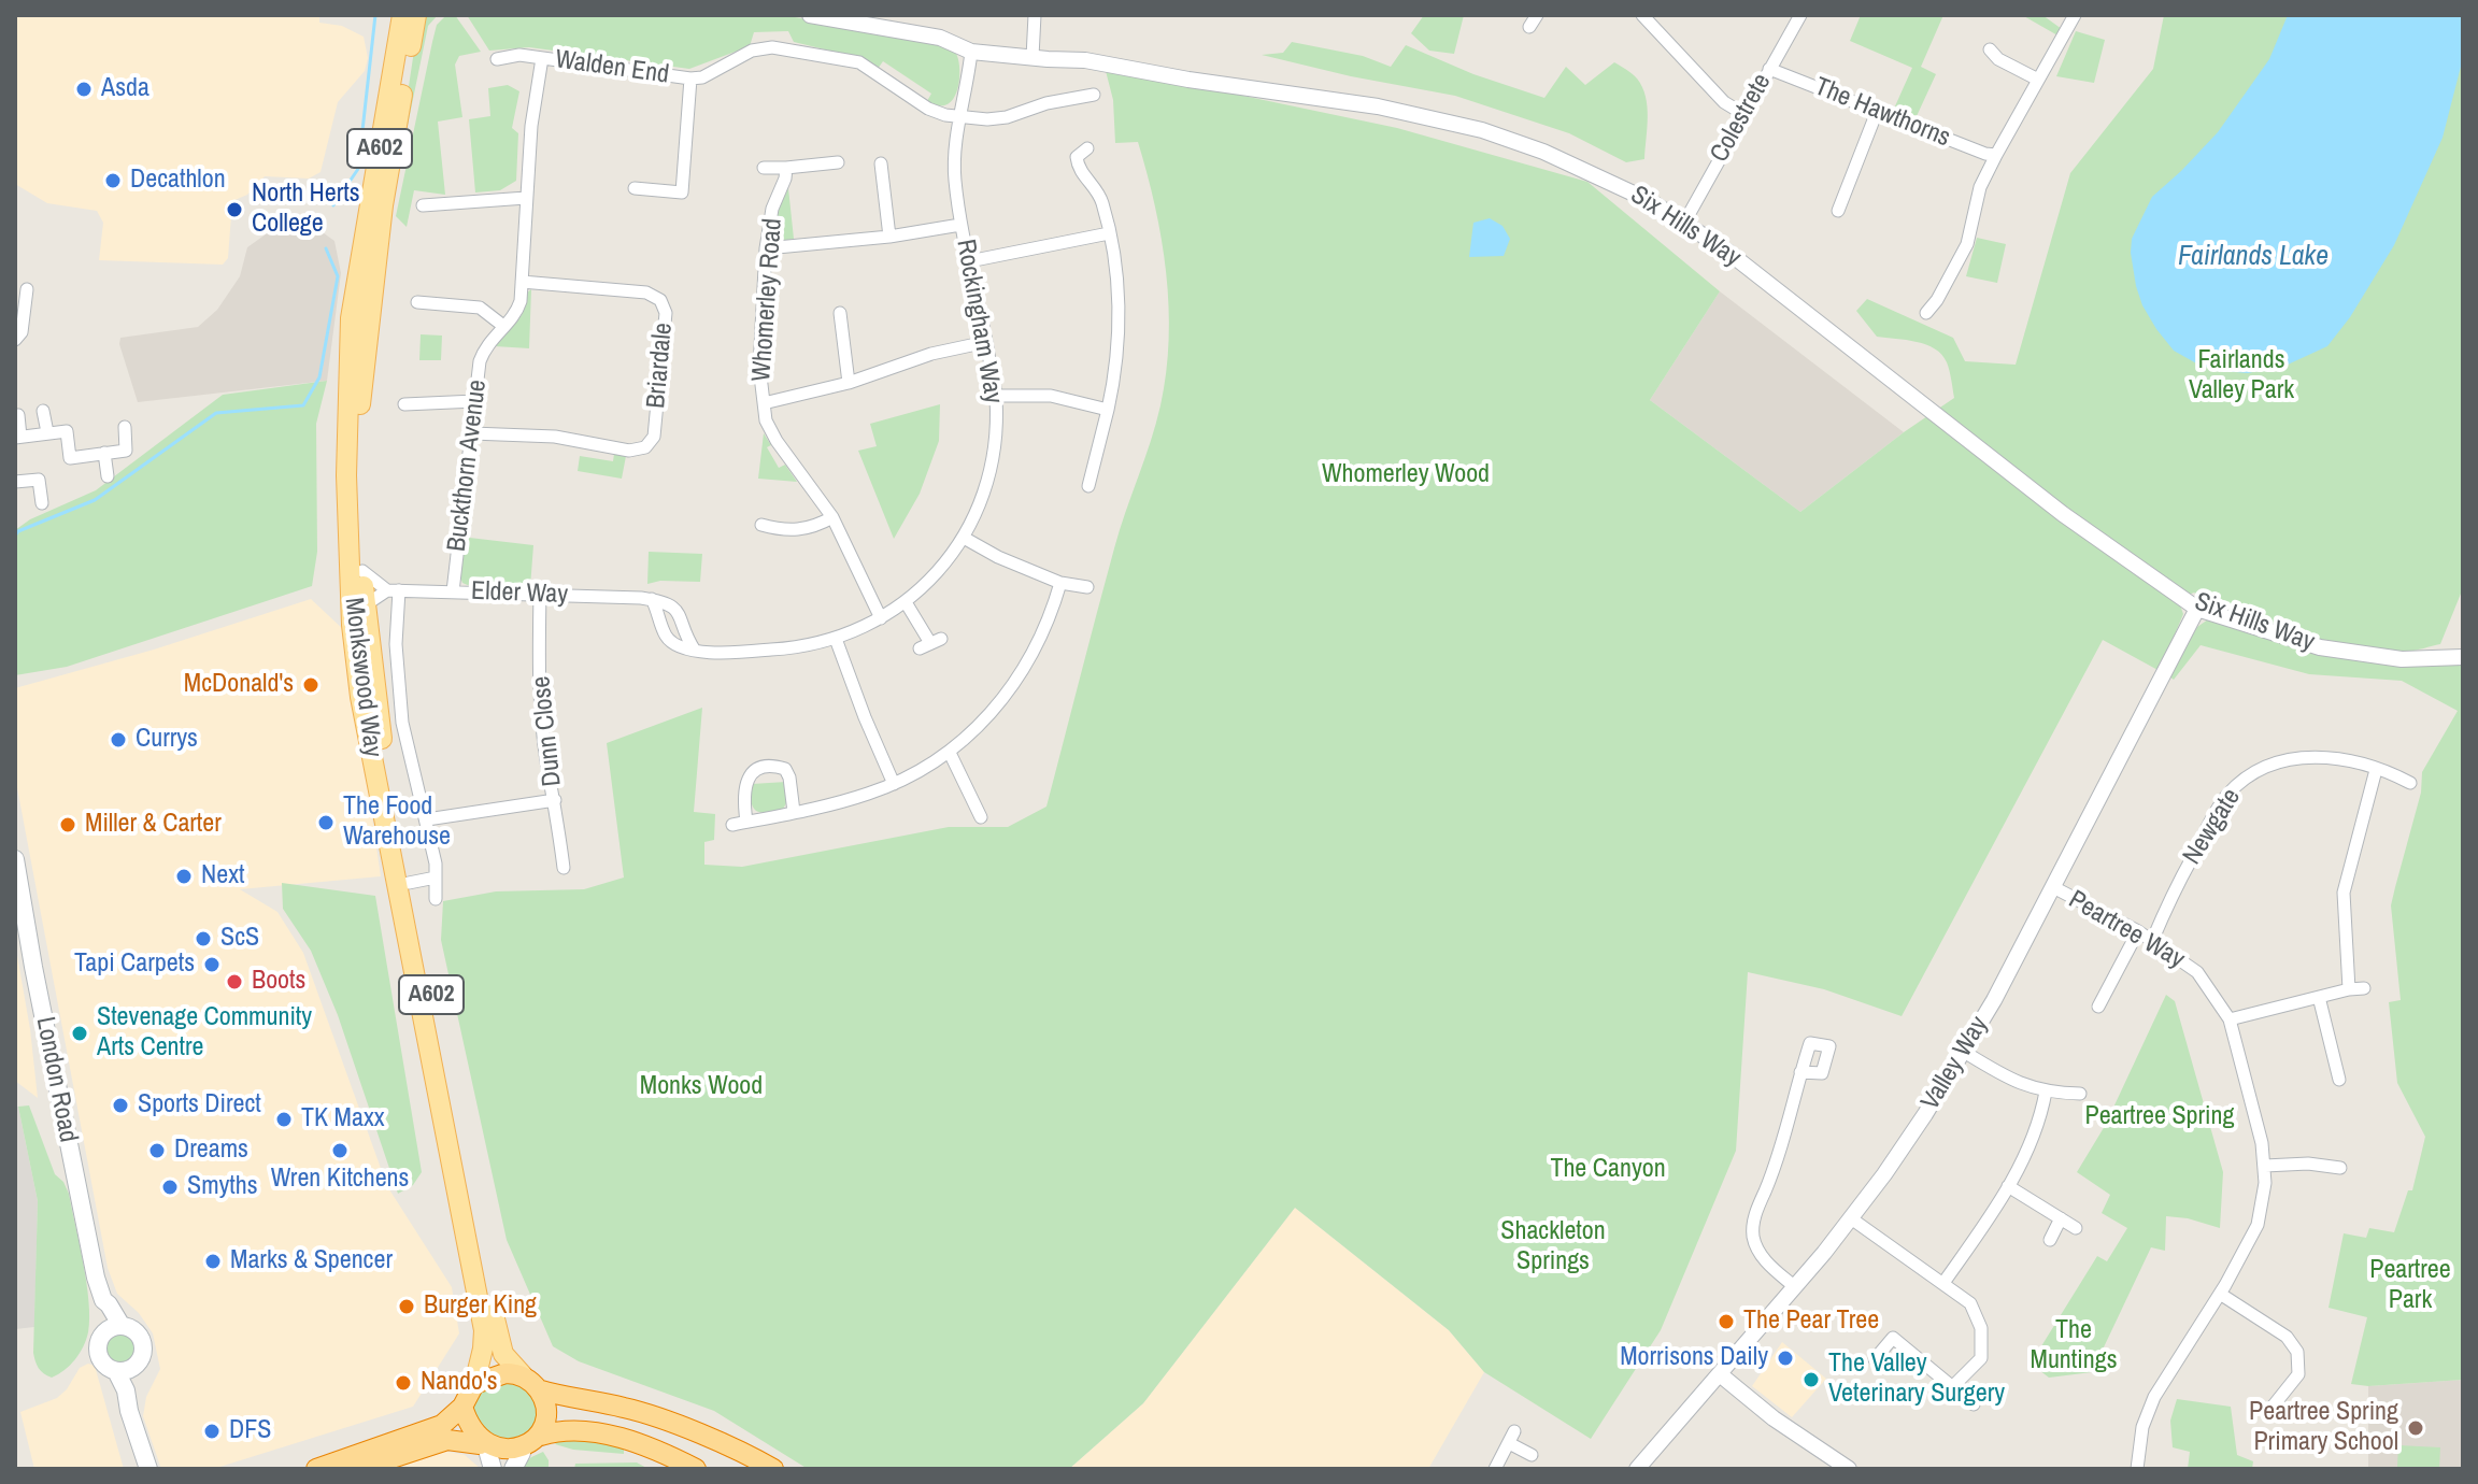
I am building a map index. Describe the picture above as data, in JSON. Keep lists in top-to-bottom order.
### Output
{
  "streets": {
    "main road": ["A602", "Monkswood Way", "London Road"],
    "street": [
      "Walden End",
      "The Hawthorns",
      "Colestrete",
      "Six Hills Way",
      "Whomerley Road",
      "Rockingham Way",
      "Briardale",
      "Buckthorn Avenue",
      "Elder Way",
      "Dunn Close",
      "Newgate",
      "Peartree Way",
      "Valley Way"
    ]
  },
  "crossings": [
    ["Walden End", "Rockingham Way"],
    ["Walden End", "Buckthorn Avenue"],
    ["The Hawthorns", "Colestrete"],
    ["Colestrete", "Six Hills Way"],
    ["Six Hills Way", "Rockingham Way"],
    ["Six Hills Way", "Valley Way"],
    ["Whomerley Road", "Rockingham Way"],
    ["Briardale", "Buckthorn Avenue"],
    ["Buckthorn Avenue", "Elder Way"],
    ["Elder Way", "Dunn Close"],
    ["Newgate", "Peartree Way"],
    ["Peartree Way", "Valley Way"]
  ],
  "water": ["Fairlands Lake"],
  "parks": [
    "Fairlands Valley Park",
    "Whomerley Wood",
    "Monks Wood",
    "Peartree Spring",
    "The Canyon",
    "Shackleton Springs",
    "Peartree Park",
    "The Muntings"
  ],
  "places": [
    "Asda",
    "Decathlon",
    "North Herts College",
    "McDonald's",
    "Currys",
    "The Food Warehouse",
    "Miller & Carter",
    "Next",
    "ScS",
    "Tapi Carpets",
    "Boots",
    "Stevenage Community Arts Centre",
    "Sports Direct",
    "TK Maxx",
    "Dreams",
    "Wren Kitchens",
    "Smyths",
    "Marks & Spencer",
    "Burger King",
    "The Pear Tree",
    "Morrisons Daily",
    "The Valley Veterinary Surgery",
    "Nando's",
    "Peartree Spring Primary School",
    "DFS"
  ]
}
